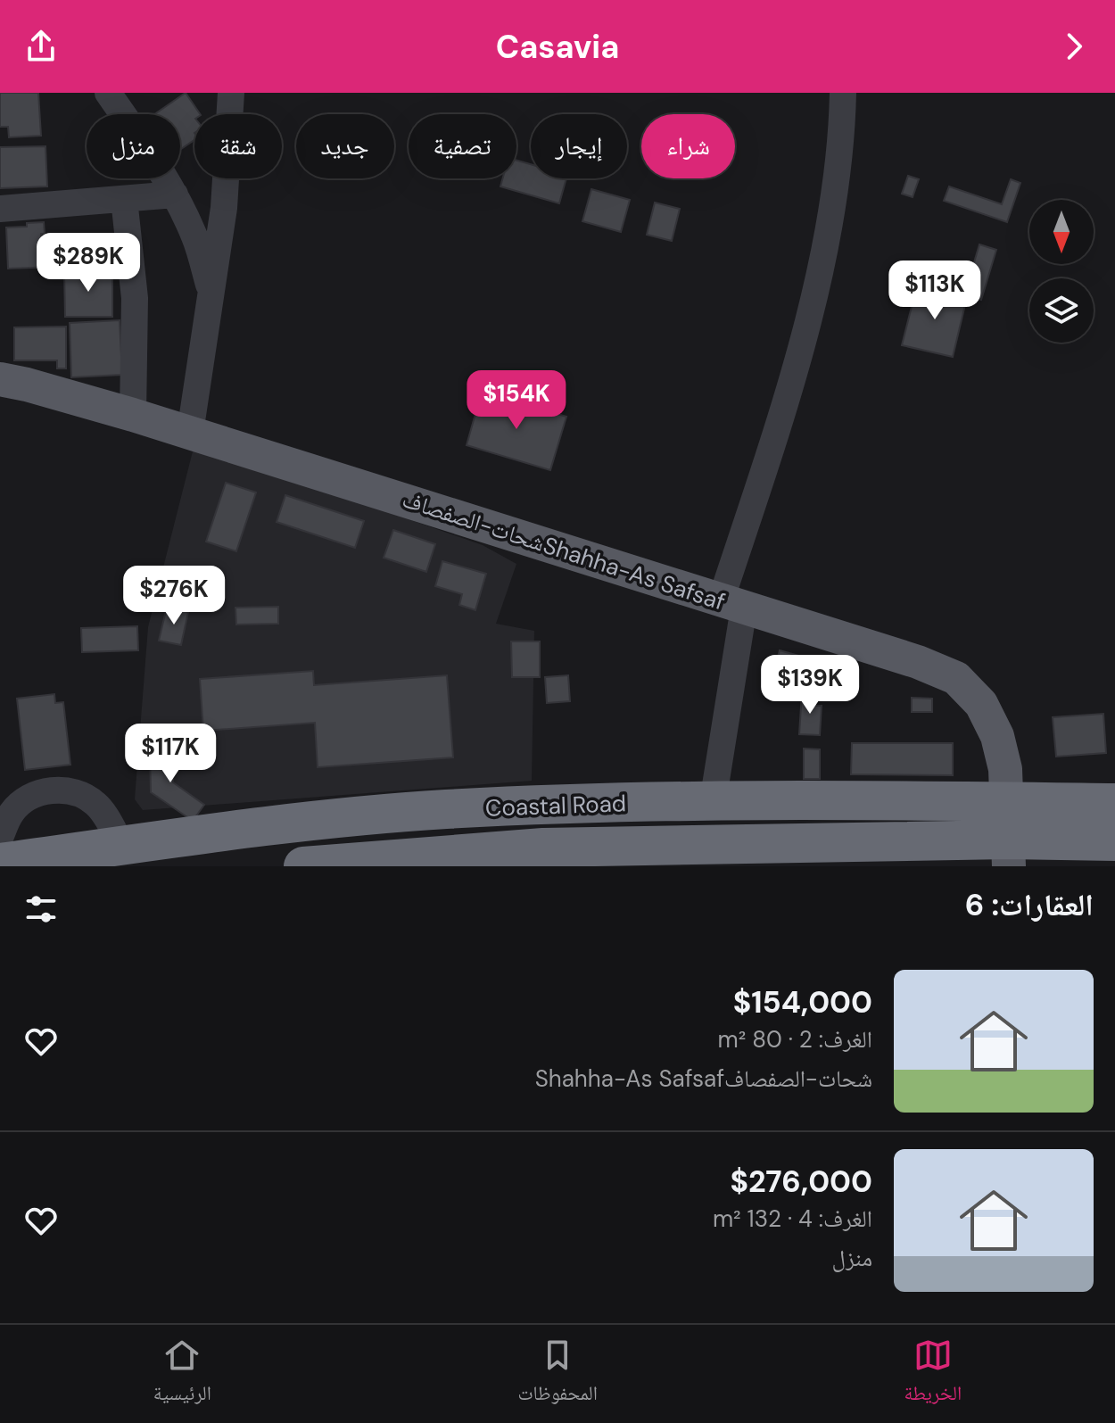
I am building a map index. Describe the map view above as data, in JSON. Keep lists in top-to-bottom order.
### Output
{
  "streets": {
    "highway": ["Coastal Road"],
    "main road": ["شحات-الصفصافShahha-As Safsaf"]
  },
  "crossings": [
    ["شحات-الصفصافShahha-As Safsaf", "Coastal Road"]
  ],
  "north": "bottom",
  "page": {
    "header": "Casavia",
    "chip": [
      "شراء",
      "إيجار",
      "تصفية",
      "جديد",
      "شقة",
      "منزل"
    ],
    "price": [
      "$289K",
      "$113K",
      "$154K",
      "$276K",
      "$139K",
      "$117K"
    ],
    "heading": "العقارات: 6",
    "list": [
      {
        "name": "$154,000",
        "note": "الغرف: 2 · 80 m² · شحات-الصفصافShahha-As Safsaf"
      },
      {
        "name": "$276,000",
        "note": "الغرف: 4 · 132 m² · منزل"
      }
    ],
    "tabs": ["الخريطة", "المحفوظات", "الرئيسية"]
  }
}
